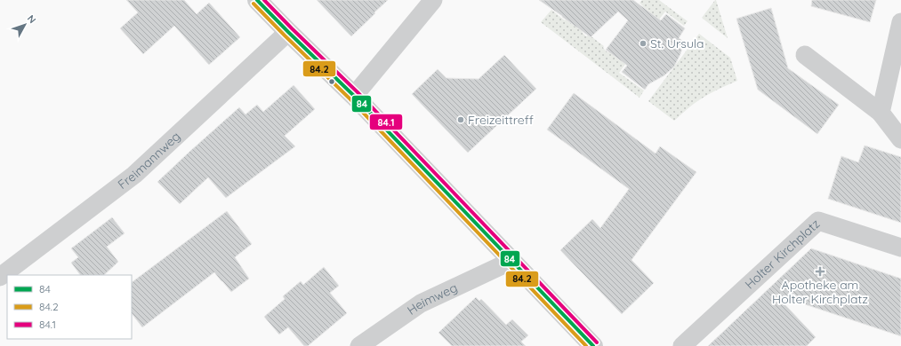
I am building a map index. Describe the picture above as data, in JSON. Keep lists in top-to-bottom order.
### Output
{
  "streets": {
    "street": ["Freimannweg", "Holter Kirchplatz", "Heimweg"]
  },
  "places": {
    "other": ["St. Ursula", "Freizeittreff"],
    "health": ["Apotheke am Holter Kirchplatz"]
  },
  "lines": ["transit line 84", "transit line 84.1", "transit line 84.2"],
  "legend": ["84", "84.2", "84.1"],
  "north": "top right"
}
